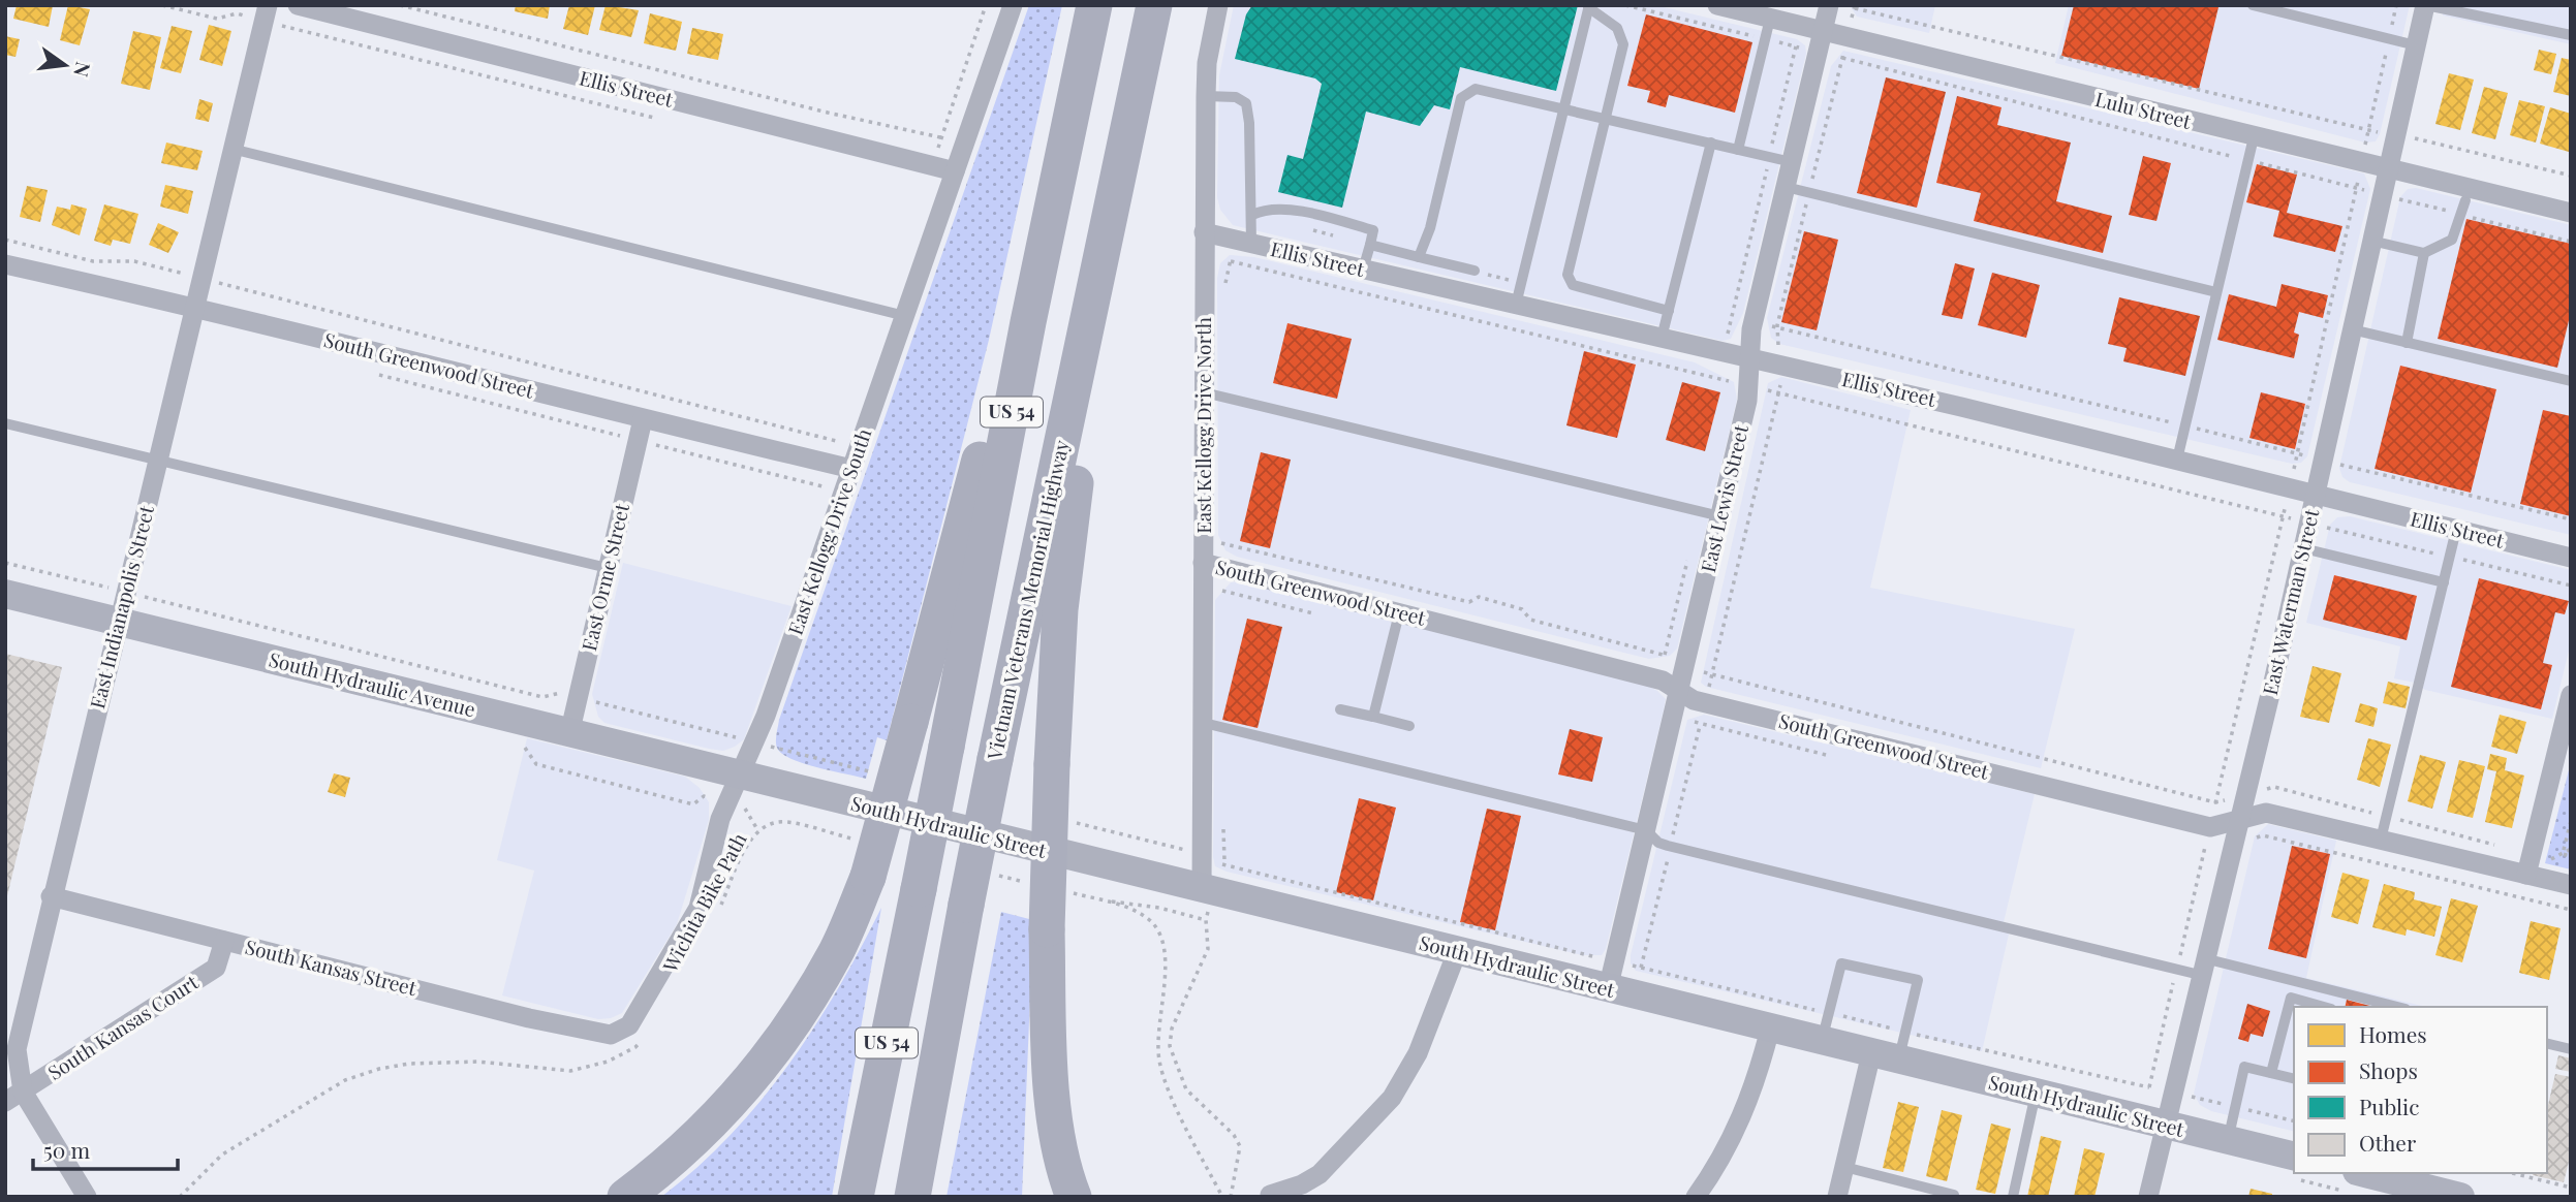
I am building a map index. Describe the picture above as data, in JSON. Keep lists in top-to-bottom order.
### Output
{
  "streets": {
    "highway": ["US 54", "Vietnam Veterans Memorial Highway"],
    "street": [
      "Ellis Street",
      "Lulu Street",
      "South Greenwood Street",
      "East Kellogg Drive North",
      "East Lewis Street",
      "East Kellogg Drive South",
      "East Orme Street",
      "East Waterman Street",
      "East Indianapolis Street",
      "South Hydraulic Avenue",
      "South Hydraulic Street",
      "South Kansas Street",
      "South Kansas Court"
    ],
    "path": ["Wichita Bike Path"]
  },
  "crossings": [
    ["Ellis Street", "East Kellogg Drive North"],
    ["Ellis Street", "East Lewis Street"],
    ["Ellis Street", "East Kellogg Drive South"],
    ["Ellis Street", "East Waterman Street"],
    ["Lulu Street", "East Lewis Street"],
    ["Lulu Street", "East Waterman Street"],
    ["South Greenwood Street", "East Kellogg Drive North"],
    ["South Greenwood Street", "East Lewis Street"],
    ["South Greenwood Street", "East Kellogg Drive South"],
    ["South Greenwood Street", "East Orme Street"],
    ["South Greenwood Street", "East Waterman Street"],
    ["South Greenwood Street", "East Indianapolis Street"],
    ["East Kellogg Drive North", "South Hydraulic Street"],
    ["East Lewis Street", "South Hydraulic Street"],
    ["East Kellogg Drive South", "South Hydraulic Avenue"],
    ["East Kellogg Drive South", "South Hydraulic Street"],
    ["East Kellogg Drive South", "South Kansas Street"],
    ["East Orme Street", "South Hydraulic Avenue"],
    ["East Waterman Street", "South Hydraulic Street"],
    ["East Indianapolis Street", "South Hydraulic Avenue"],
    ["East Indianapolis Street", "South Kansas Street"],
    ["East Indianapolis Street", "South Kansas Court"],
    ["South Hydraulic Avenue", "South Hydraulic Street"],
    ["South Kansas Street", "South Kansas Court"]
  ],
  "legend": [
    "Homes",
    "Shops",
    "Public",
    "Other"
  ],
  "scale_bar": "50 m",
  "north": "right"
}
